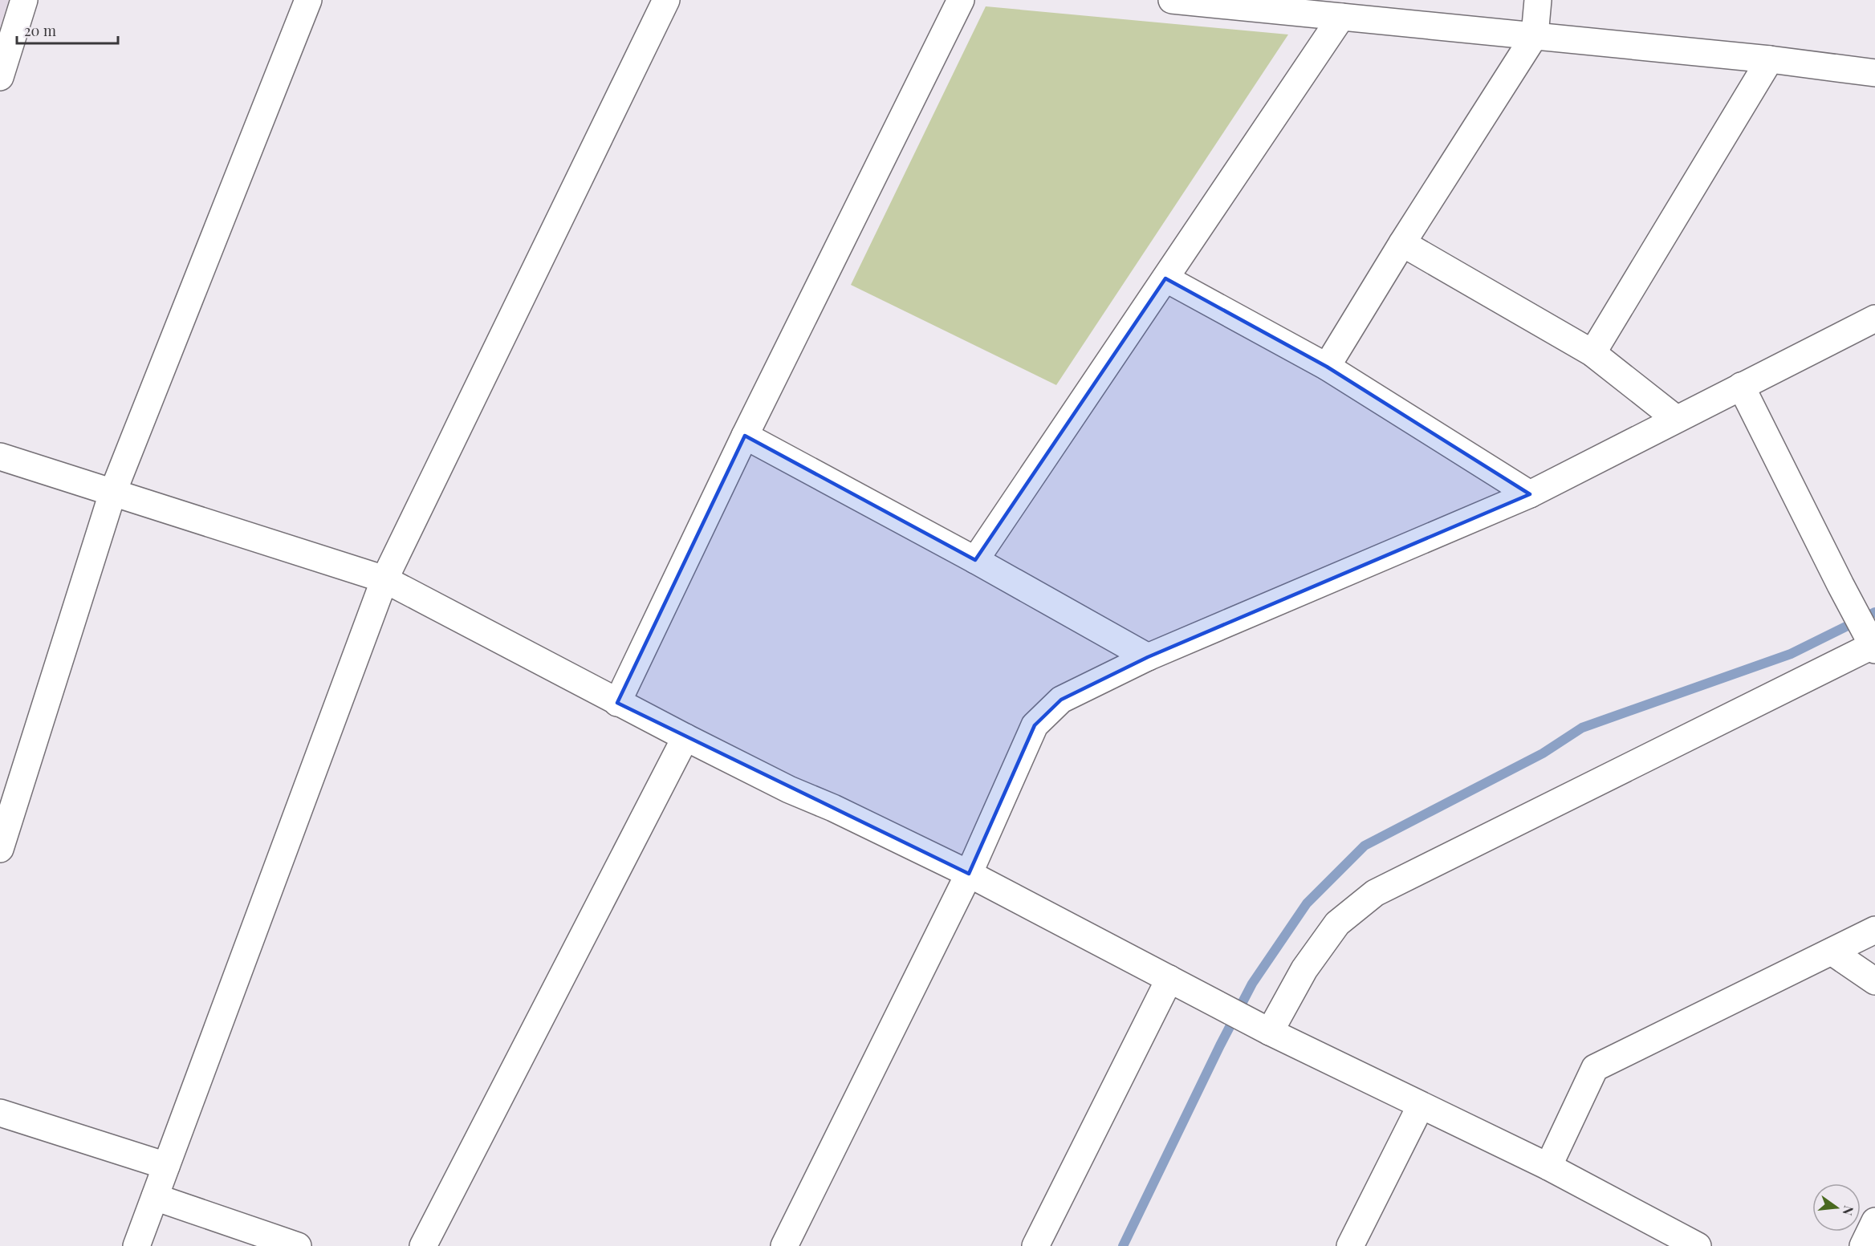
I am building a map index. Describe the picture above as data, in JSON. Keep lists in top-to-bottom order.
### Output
{
  "scale_bar": "20 m",
  "north": "right"
}
